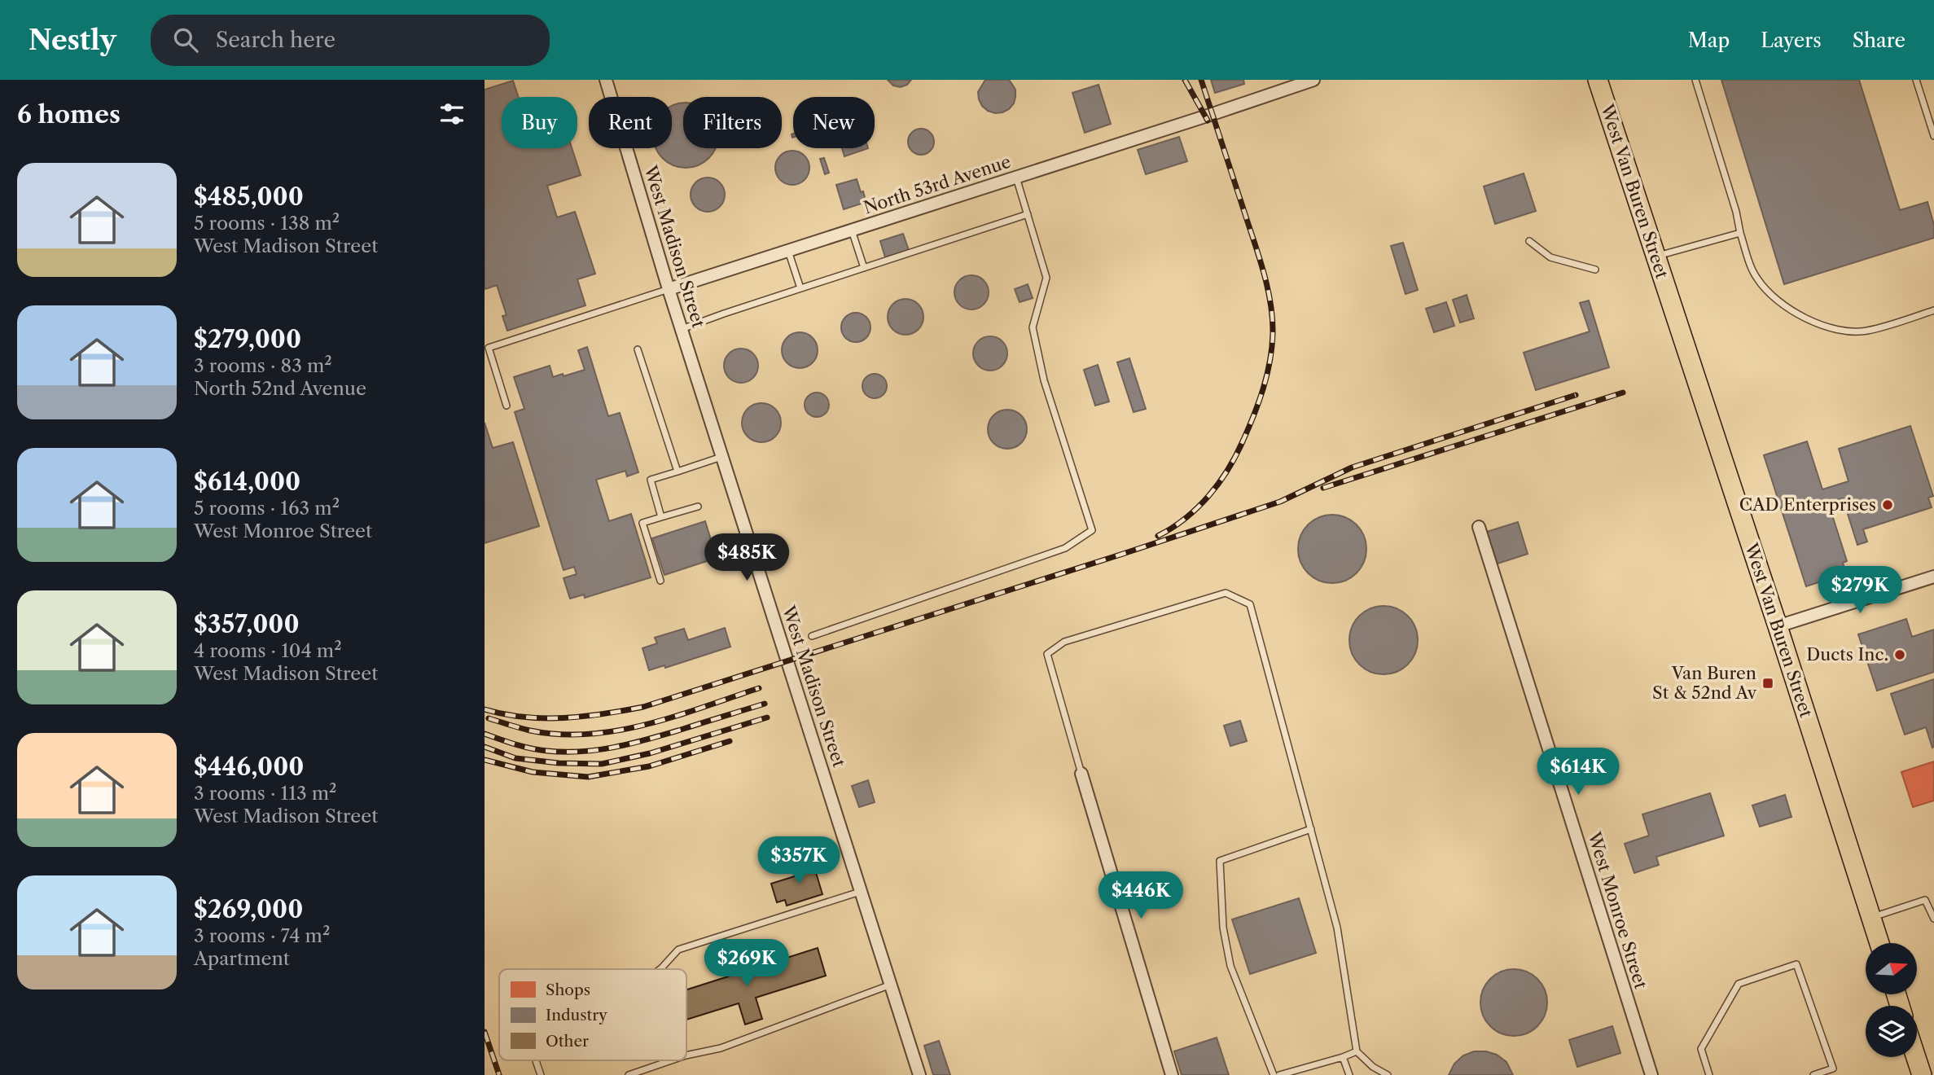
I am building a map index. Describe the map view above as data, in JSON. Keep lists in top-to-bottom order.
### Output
{
  "streets": {
    "main road": ["West Van Buren Street"],
    "street": ["North 53rd Avenue", "West Madison Street", "West Monroe Street"]
  },
  "crossings": [
    ["North 53rd Avenue", "West Madison Street"]
  ],
  "places": {
    "other": ["CAD Enterprises", "Ducts Inc."],
    "transit": ["Van Buren St & 52nd Av"]
  },
  "legend": ["Shops", "Industry", "Other"],
  "north": "right",
  "page": {
    "header": "Nestly",
    "search": "Search here",
    "nav": ["Map", "Layers", "Share"],
    "heading": "6 homes",
    "chip": [
      "Buy",
      "Rent",
      "Filters",
      "New"
    ],
    "list": [
      {
        "name": "$485,000",
        "note": "5 rooms · 138 m² · West Madison Street"
      },
      {
        "name": "$279,000",
        "note": "3 rooms · 83 m² · North 52nd Avenue"
      },
      {
        "name": "$614,000",
        "note": "5 rooms · 163 m² · West Monroe Street"
      },
      {
        "name": "$357,000",
        "note": "4 rooms · 104 m² · West Madison Street"
      },
      {
        "name": "$446,000",
        "note": "3 rooms · 113 m² · West Madison Street"
      },
      {
        "name": "$269,000",
        "note": "3 rooms · 74 m² · Apartment"
      }
    ],
    "price": [
      "$485K",
      "$279K",
      "$614K",
      "$357K",
      "$446K",
      "$269K"
    ]
  }
}
